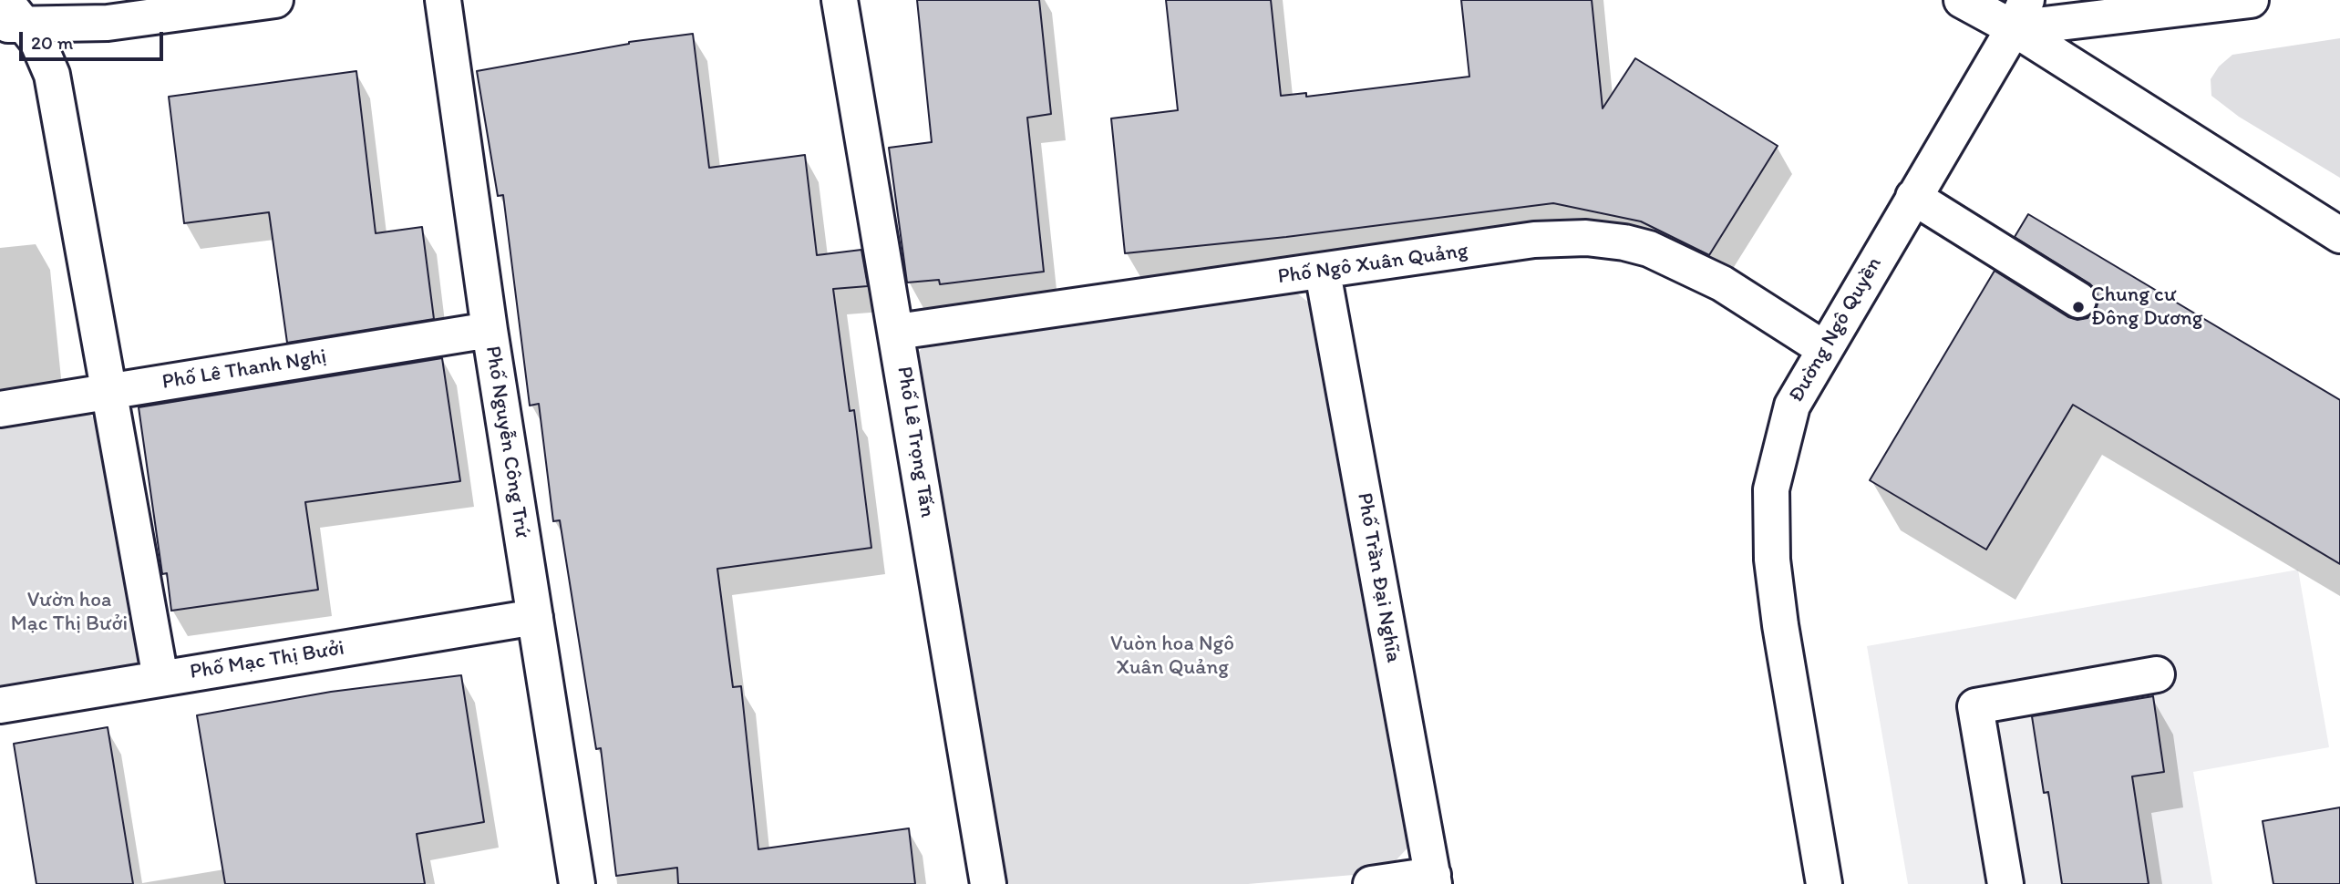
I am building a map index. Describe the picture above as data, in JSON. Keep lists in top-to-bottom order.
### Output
{
  "streets": {
    "street": [
      "Phố Ngô Xuân Quảng",
      "Đường Ngô Quyền",
      "Phố Lê Thanh Nghị",
      "Phố Nguyễn Công Trứ",
      "Phố Lê Trọng Tấn",
      "Phố Trần Đại Nghĩa",
      "Phố Mạc Thị Bưởi"
    ]
  },
  "crossings": [
    ["Phố Ngô Xuân Quảng", "Đường Ngô Quyền"],
    ["Phố Ngô Xuân Quảng", "Phố Lê Trọng Tấn"],
    ["Phố Ngô Xuân Quảng", "Phố Trần Đại Nghĩa"],
    ["Phố Lê Thanh Nghị", "Phố Nguyễn Công Trứ"],
    ["Phố Nguyễn Công Trứ", "Phố Mạc Thị Bưởi"]
  ],
  "parks": ["Vườn hoa Mạc Thị Bưởi", "Vuòn hoa Ngô Xuân Quảng"],
  "places": ["Chung cư Đông Dương"],
  "scale_bar": "20 m"
}
